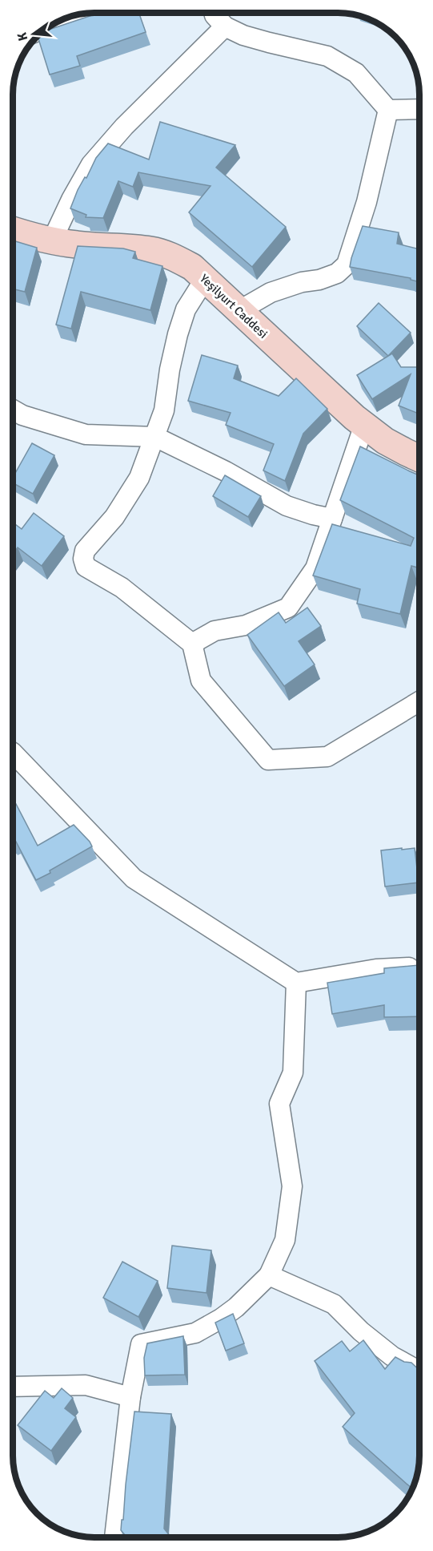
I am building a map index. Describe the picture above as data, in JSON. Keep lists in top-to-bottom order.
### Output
{
  "streets": {
    "main road": ["Yeşilyurt Caddesi"]
  },
  "north": "left"
}
